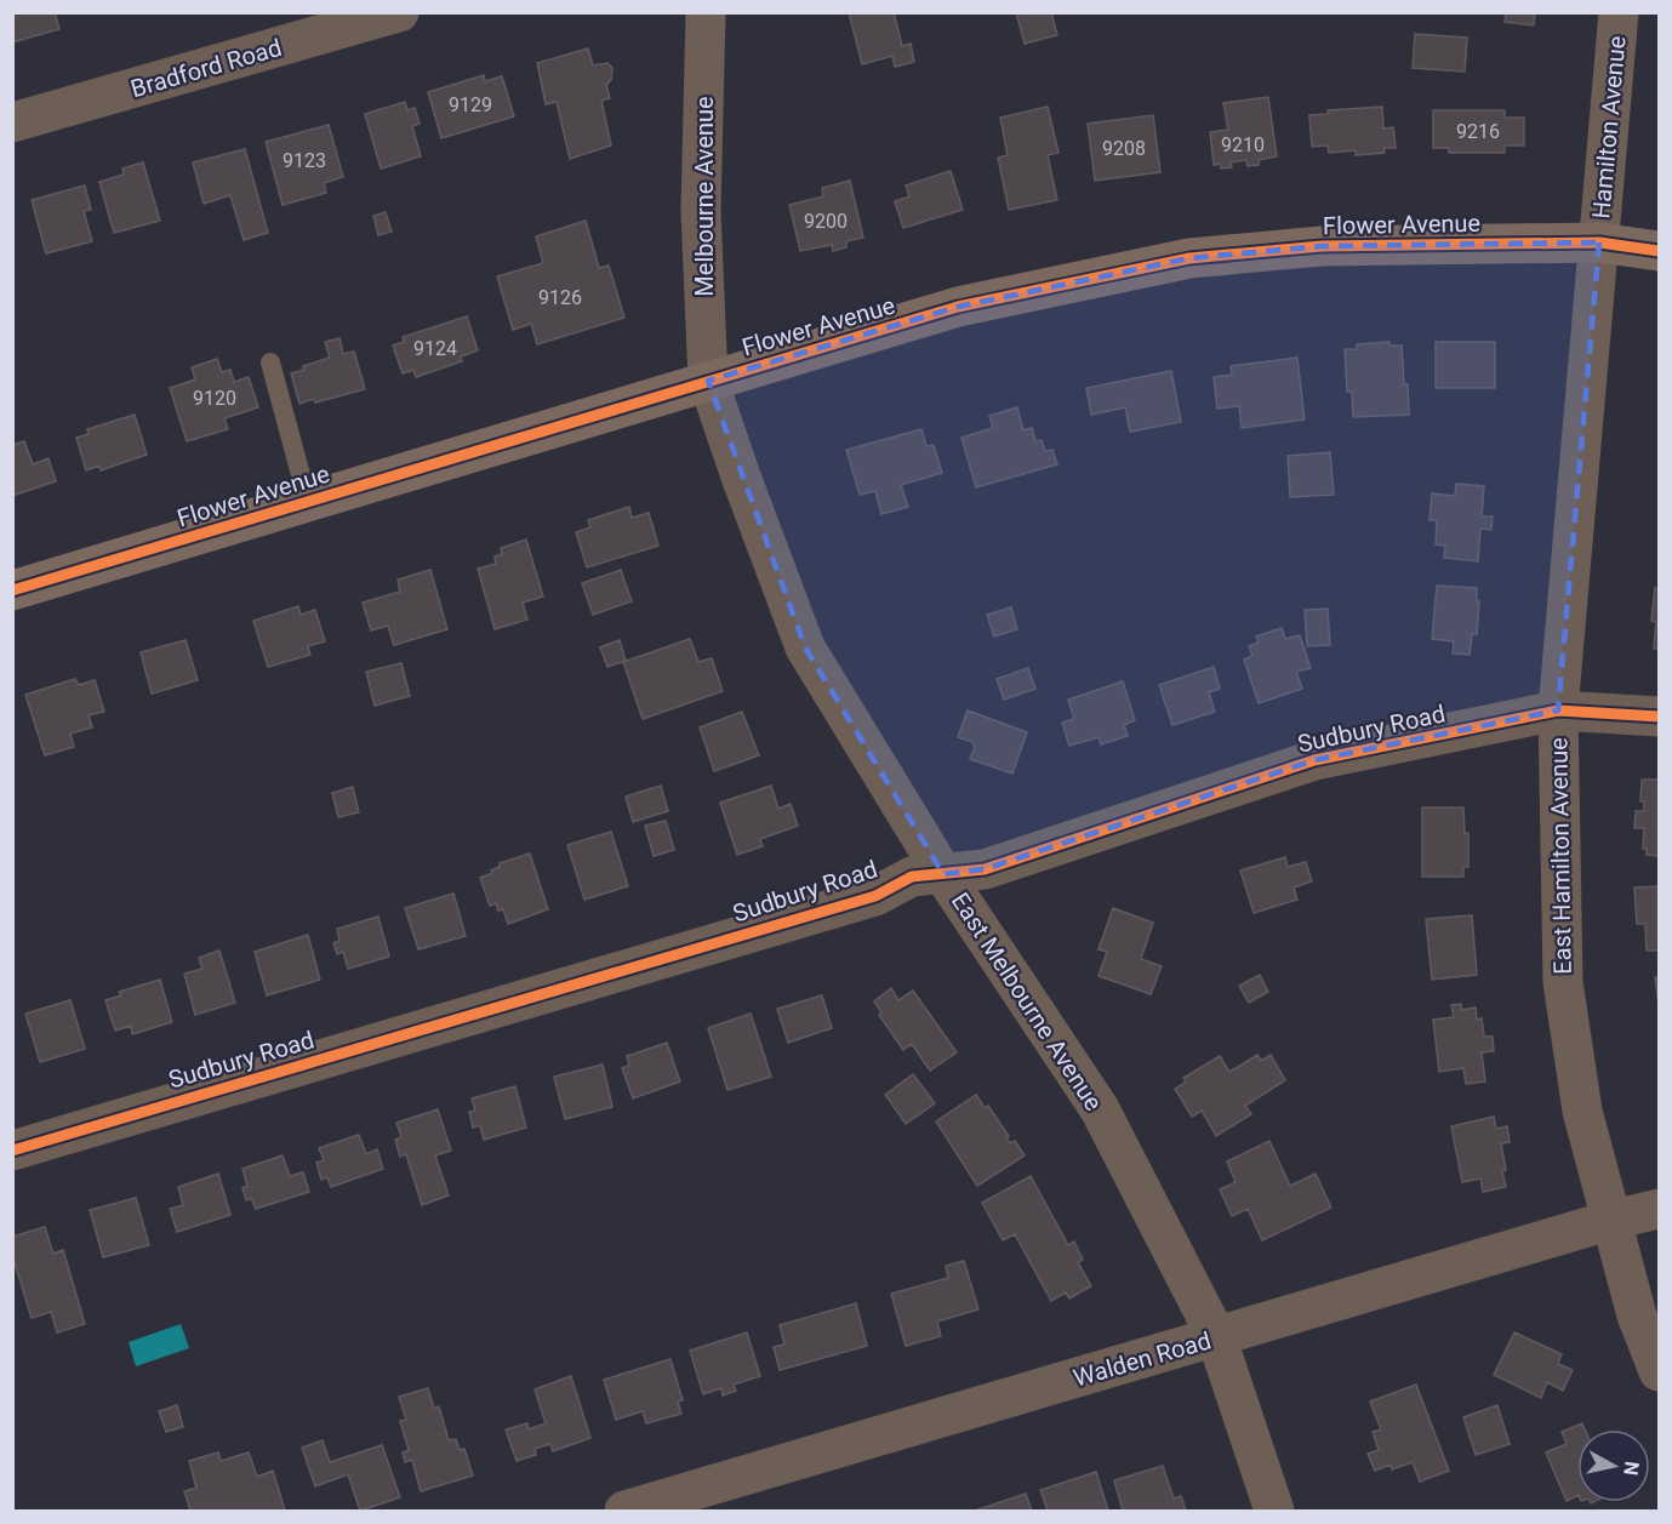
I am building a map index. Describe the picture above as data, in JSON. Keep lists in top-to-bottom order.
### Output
{
  "streets": {
    "street": [
      "Bradford Road",
      "Hamilton Avenue",
      "Melbourne Avenue",
      "Flower Avenue",
      "Sudbury Road",
      "East Hamilton Avenue",
      "East Melbourne Avenue",
      "Walden Road"
    ]
  },
  "crossings": [
    ["Hamilton Avenue", "Flower Avenue"],
    ["Hamilton Avenue", "East Hamilton Avenue"],
    ["Melbourne Avenue", "Flower Avenue"],
    ["Melbourne Avenue", "East Melbourne Avenue"],
    ["Flower Avenue", "East Hamilton Avenue"],
    ["Flower Avenue", "East Melbourne Avenue"],
    ["Sudbury Road", "East Hamilton Avenue"],
    ["Sudbury Road", "East Melbourne Avenue"],
    ["East Hamilton Avenue", "Walden Road"],
    ["East Melbourne Avenue", "Walden Road"]
  ],
  "house_numbers": [
    "9129",
    "9216",
    "9210",
    "9208",
    "9123",
    "9200",
    "9126",
    "9124",
    "9120"
  ],
  "north": "right"
}
